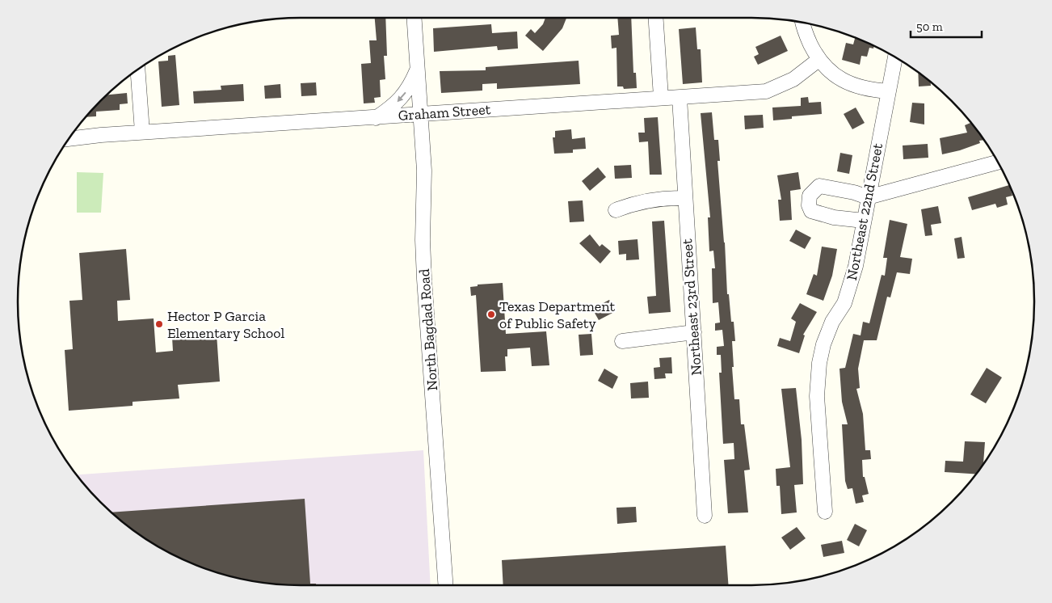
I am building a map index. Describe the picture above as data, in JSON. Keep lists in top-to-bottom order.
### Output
{
  "streets": {
    "street": [
      "Graham Street",
      "Northeast 22nd Street",
      "Northeast 23rd Street",
      "North Bagdad Road"
    ]
  },
  "crossings": [
    ["Graham Street", "Northeast 23rd Street"],
    ["Graham Street", "North Bagdad Road"]
  ],
  "places": ["Texas Department of Public Safety", "Hector P Garcia Elementary School"],
  "scale_bar": "50 m"
}
